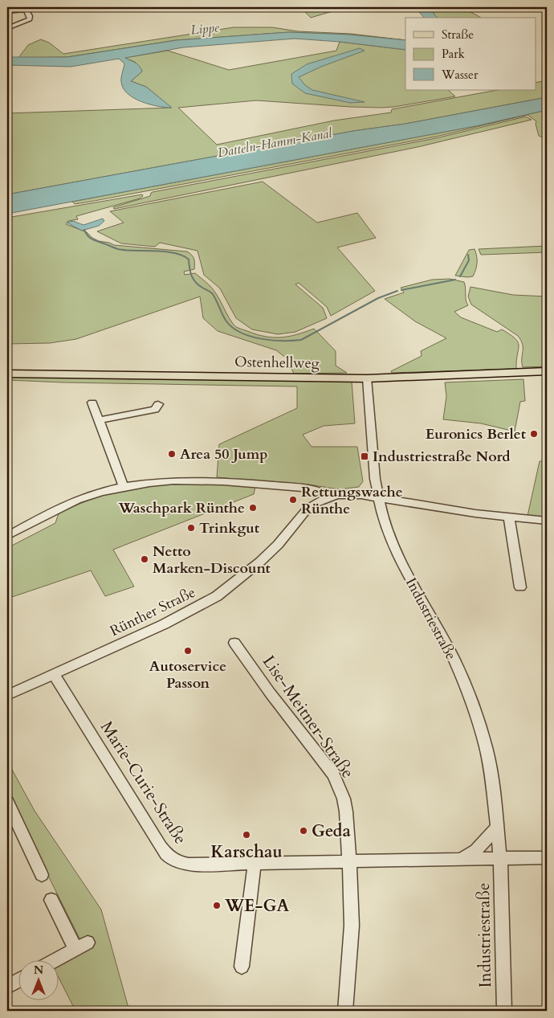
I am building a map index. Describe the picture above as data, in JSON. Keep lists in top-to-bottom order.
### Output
{
  "streets": {
    "main road": ["Ostenhellweg"],
    "street": [
      "Rünther Straße",
      "Industriestraße",
      "Lise-Meitner-Straße",
      "Marie-Curie-Straße"
    ]
  },
  "crossings": [
    ["Ostenhellweg", "Industriestraße"],
    ["Rünther Straße", "Industriestraße"],
    ["Rünther Straße", "Marie-Curie-Straße"],
    ["Industriestraße", "Marie-Curie-Straße"],
    ["Lise-Meitner-Straße", "Marie-Curie-Straße"]
  ],
  "water": ["Lippe", "Datteln-Hamm-Kanal"],
  "places": {
    "other": [
      "Euronics Berlet",
      "Area 50 Jump",
      "Rettungswache Rünthe",
      "Waschpark Rünthe",
      "Trinkgut",
      "Netto Marken-Discount",
      "Autoservice Passon",
      "Geda",
      "Karschau",
      "WE-GA"
    ],
    "transit": ["Industriestraße Nord"]
  },
  "legend": ["Straße", "Park", "Wasser"],
  "north": "top"
}
